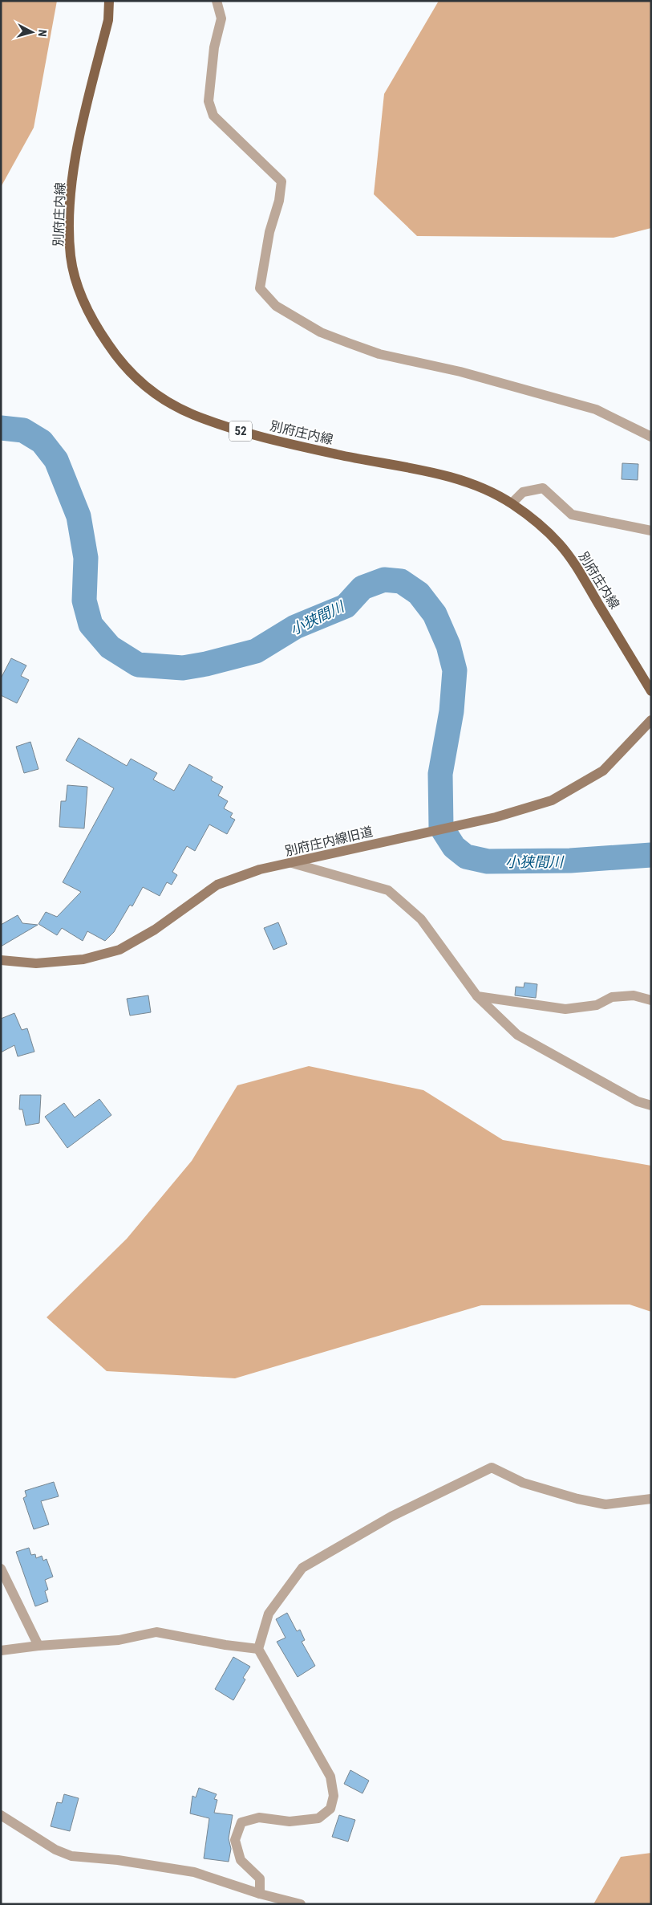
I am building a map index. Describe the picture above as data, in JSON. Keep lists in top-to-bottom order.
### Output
{
  "streets": {
    "main road": ["別府庄内線", "52"],
    "street": ["別府庄内線旧道"]
  },
  "water": ["小狭間川"],
  "north": "right"
}
